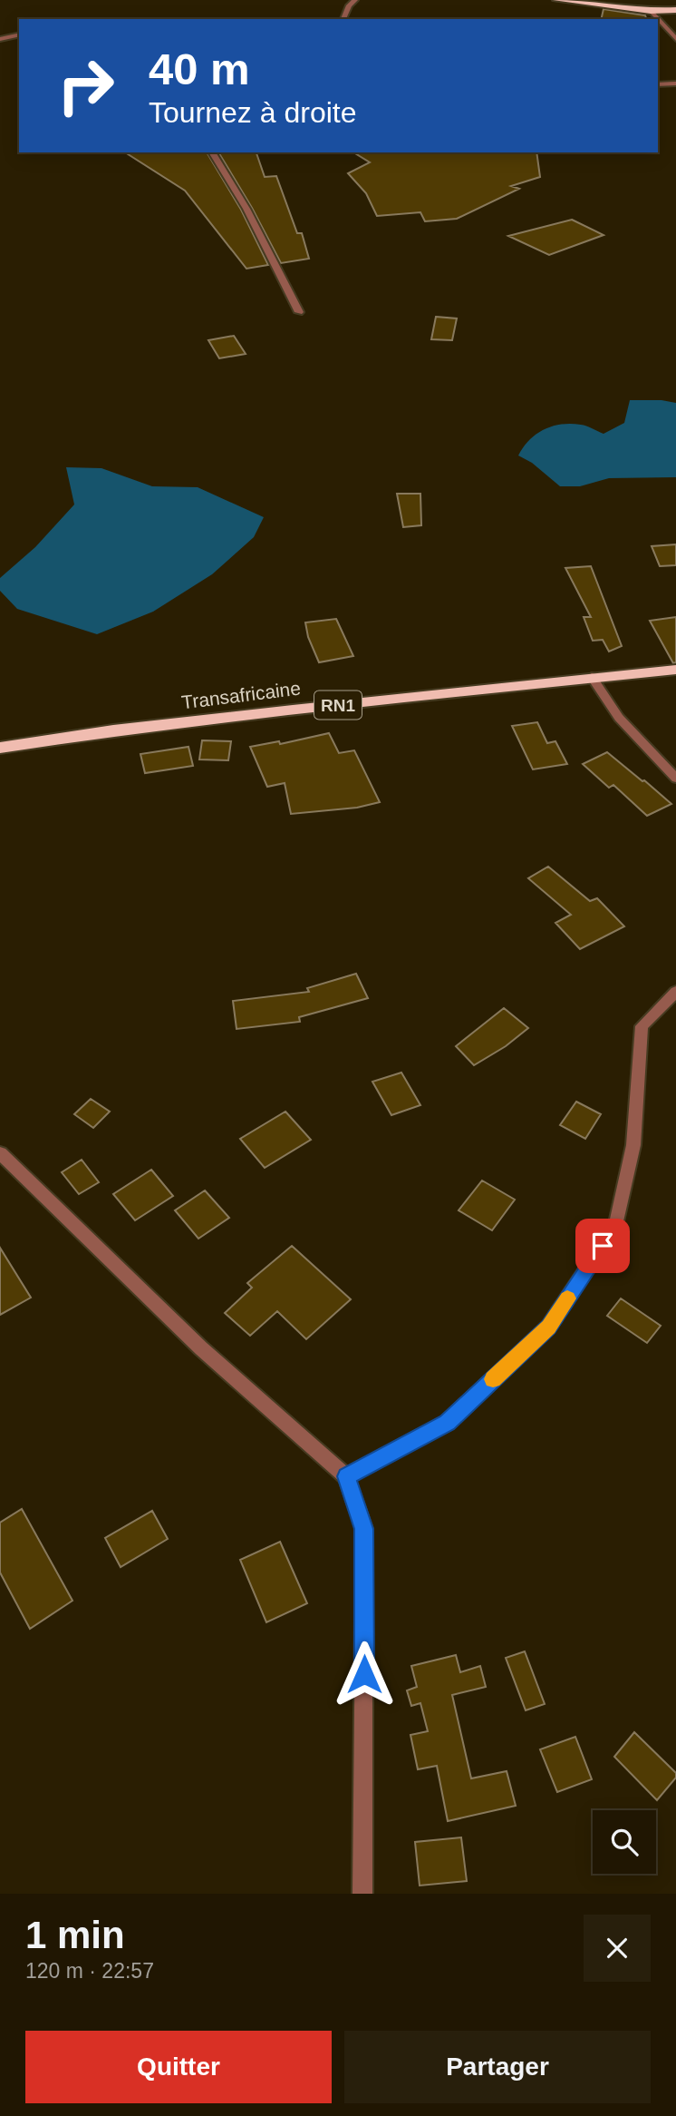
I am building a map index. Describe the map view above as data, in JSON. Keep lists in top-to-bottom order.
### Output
{
  "streets": {
    "highway": ["Transafricaine", "RN1"]
  },
  "page": {
    "turn": ["40 m", "Tournez à droite"],
    "heading": ["1 min", "120 m · 22:57"],
    "buttons": ["Quitter", "Partager"]
  }
}
